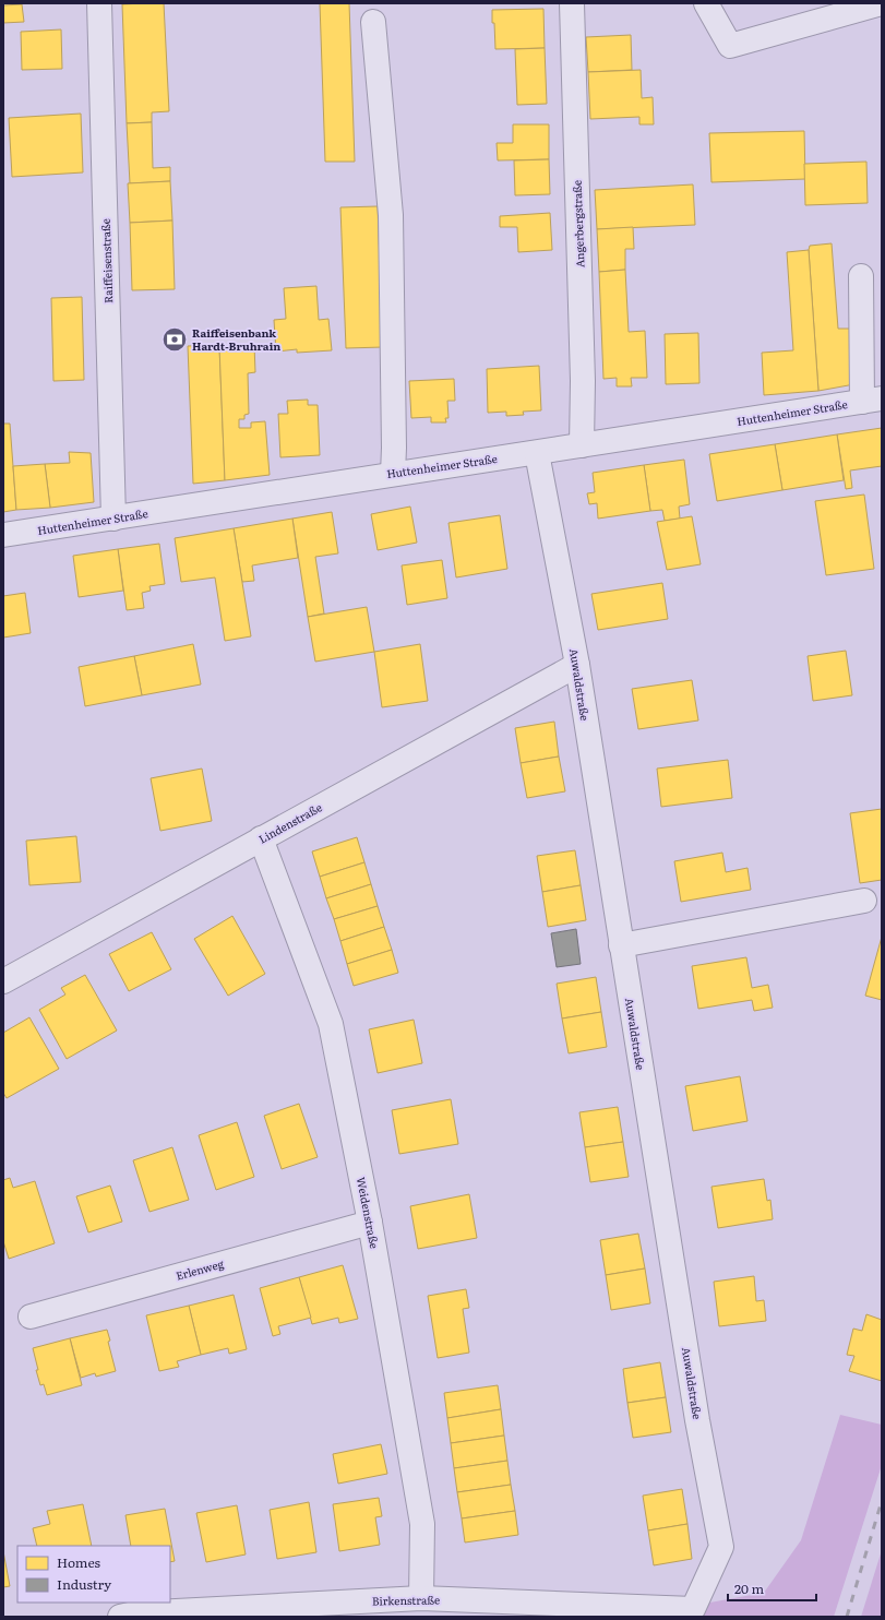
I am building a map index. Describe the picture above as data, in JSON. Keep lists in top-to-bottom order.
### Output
{
  "streets": {
    "street": [
      "Angerbergstraße",
      "Raiffeisenstraße",
      "Huttenheimer Straße",
      "Auwaldstraße",
      "Lindenstraße",
      "Weidenstraße",
      "Erlenweg",
      "Birkenstraße"
    ]
  },
  "crossings": [
    ["Angerbergstraße", "Huttenheimer Straße"],
    ["Raiffeisenstraße", "Huttenheimer Straße"],
    ["Huttenheimer Straße", "Auwaldstraße"],
    ["Auwaldstraße", "Lindenstraße"],
    ["Auwaldstraße", "Birkenstraße"],
    ["Lindenstraße", "Weidenstraße"],
    ["Weidenstraße", "Erlenweg"],
    ["Weidenstraße", "Birkenstraße"]
  ],
  "places": {
    "bank": ["Raiffeisenbank Hardt-Bruhrain"]
  },
  "legend": ["Homes", "Industry"],
  "scale_bar": "20 m"
}
